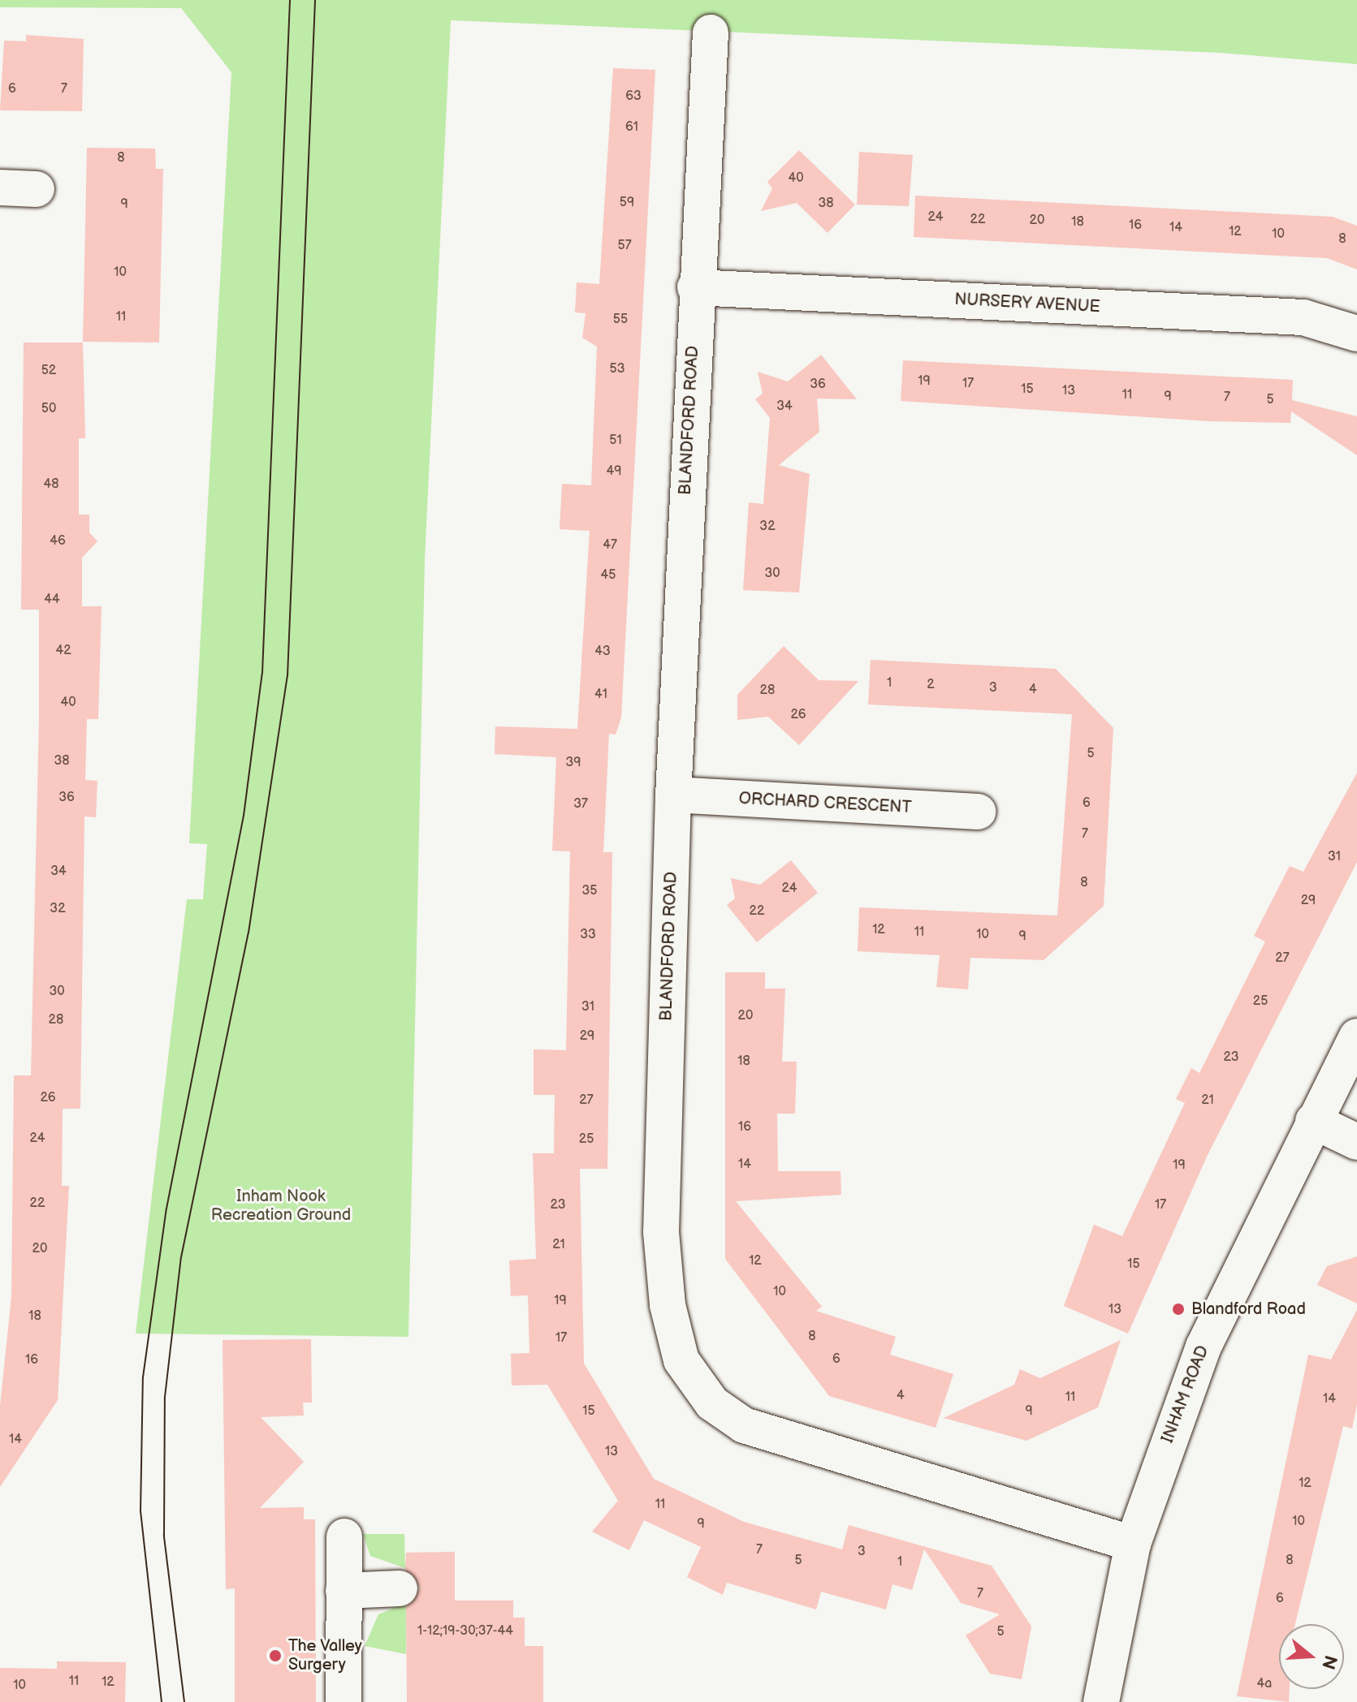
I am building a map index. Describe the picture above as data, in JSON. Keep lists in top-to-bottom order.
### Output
{
  "streets": {
    "street": [
      "NURSERY AVENUE",
      "BLANDFORD ROAD",
      "ORCHARD CRESCENT",
      "INHAM ROAD"
    ]
  },
  "crossings": [
    ["NURSERY AVENUE", "BLANDFORD ROAD"],
    ["BLANDFORD ROAD", "ORCHARD CRESCENT"],
    ["BLANDFORD ROAD", "INHAM ROAD"]
  ],
  "parks": ["Inham Nook Recreation Ground"],
  "places": ["Blandford Road", "The Valley Surgery"],
  "house_numbers": [
    "6",
    "7",
    "63",
    "61",
    "8",
    "40",
    "59",
    "38",
    "9",
    "24",
    "22",
    "20",
    "18",
    "16",
    "14",
    "12",
    "10",
    "8",
    "57",
    "10",
    "11",
    "55",
    "53",
    "52",
    "19",
    "17",
    "36",
    "15",
    "13",
    "11",
    "9",
    "7",
    "5",
    "34",
    "50",
    "51",
    "49",
    "48",
    "32",
    "46",
    "47",
    "30",
    "45",
    "44",
    "42",
    "43",
    "1",
    "2",
    "3",
    "4",
    "28",
    "41",
    "40",
    "26",
    "5",
    "38",
    "39",
    "36",
    "6",
    "37",
    "7",
    "31",
    "34",
    "8",
    "24",
    "35",
    "29",
    "32",
    "22",
    "12",
    "11",
    "33",
    "10",
    "9",
    "27",
    "30",
    "25",
    "31",
    "20",
    "28",
    "29",
    "23",
    "18",
    "26",
    "27",
    "21",
    "16",
    "24",
    "25",
    "14",
    "19",
    "22",
    "23",
    "17",
    "21",
    "20",
    "12",
    "15",
    "10",
    "19",
    "13",
    "18",
    "8",
    "17",
    "6",
    "16",
    "4",
    "11",
    "14",
    "15",
    "9",
    "14",
    "13",
    "12",
    "11",
    "10",
    "9",
    "7",
    "3",
    "5",
    "8",
    "1",
    "7",
    "6",
    "1-12;19-30;37-44",
    "5",
    "11",
    "12",
    "4a",
    "10"
  ],
  "north": "right"
}
